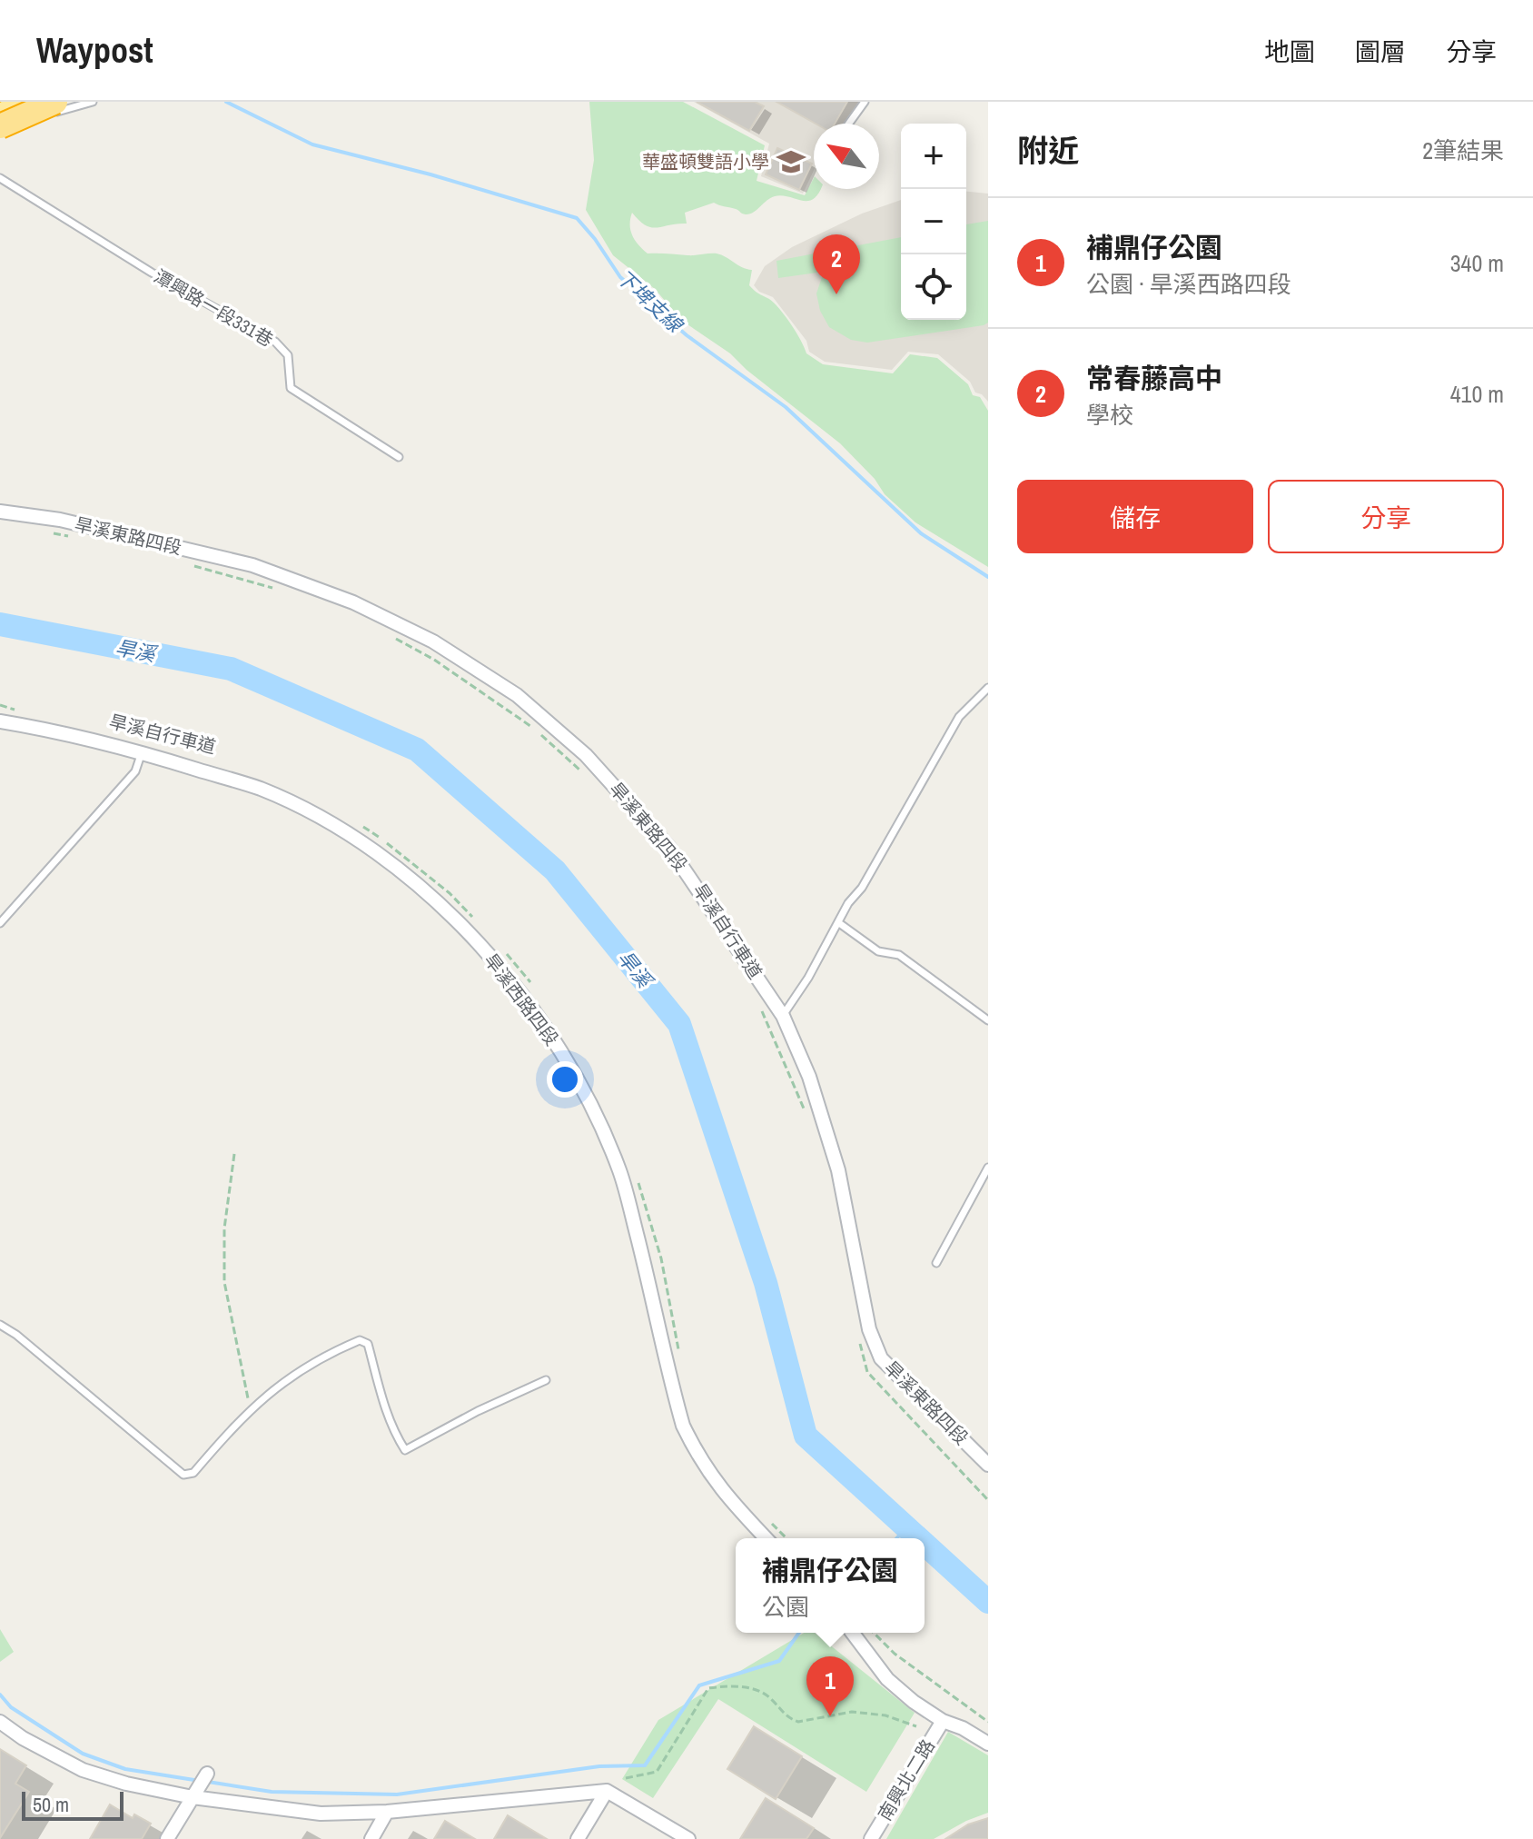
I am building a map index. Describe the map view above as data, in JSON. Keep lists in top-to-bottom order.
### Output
{
  "streets": {
    "street": ["旱溪東路四段", "旱溪西路四段", "南興北二路"],
    "lane": ["潭興路一段331巷"]
  },
  "water": ["下埤支線", "旱溪"],
  "places": {
    "school or university": ["華盛頓雙語小學"]
  },
  "scale_bar": "50 m",
  "north": "top left",
  "page": {
    "header": "Waypost",
    "nav": ["地圖", "圖層", "分享"],
    "heading": ["附近", "2筆結果"],
    "map_buttons": ["+", "−"],
    "list": [
      {
        "mark": "1",
        "name": "補鼎仔公園",
        "note": "公園 · 旱溪西路四段",
        "value": "340 m"
      },
      {
        "mark": "2",
        "name": "常春藤高中",
        "note": "學校",
        "value": "410 m"
      }
    ],
    "pins": ["2", "1"],
    "buttons": ["儲存", "分享"],
    "popup": ["補鼎仔公園", "公園"],
    "scale": "50 m"
  }
}
